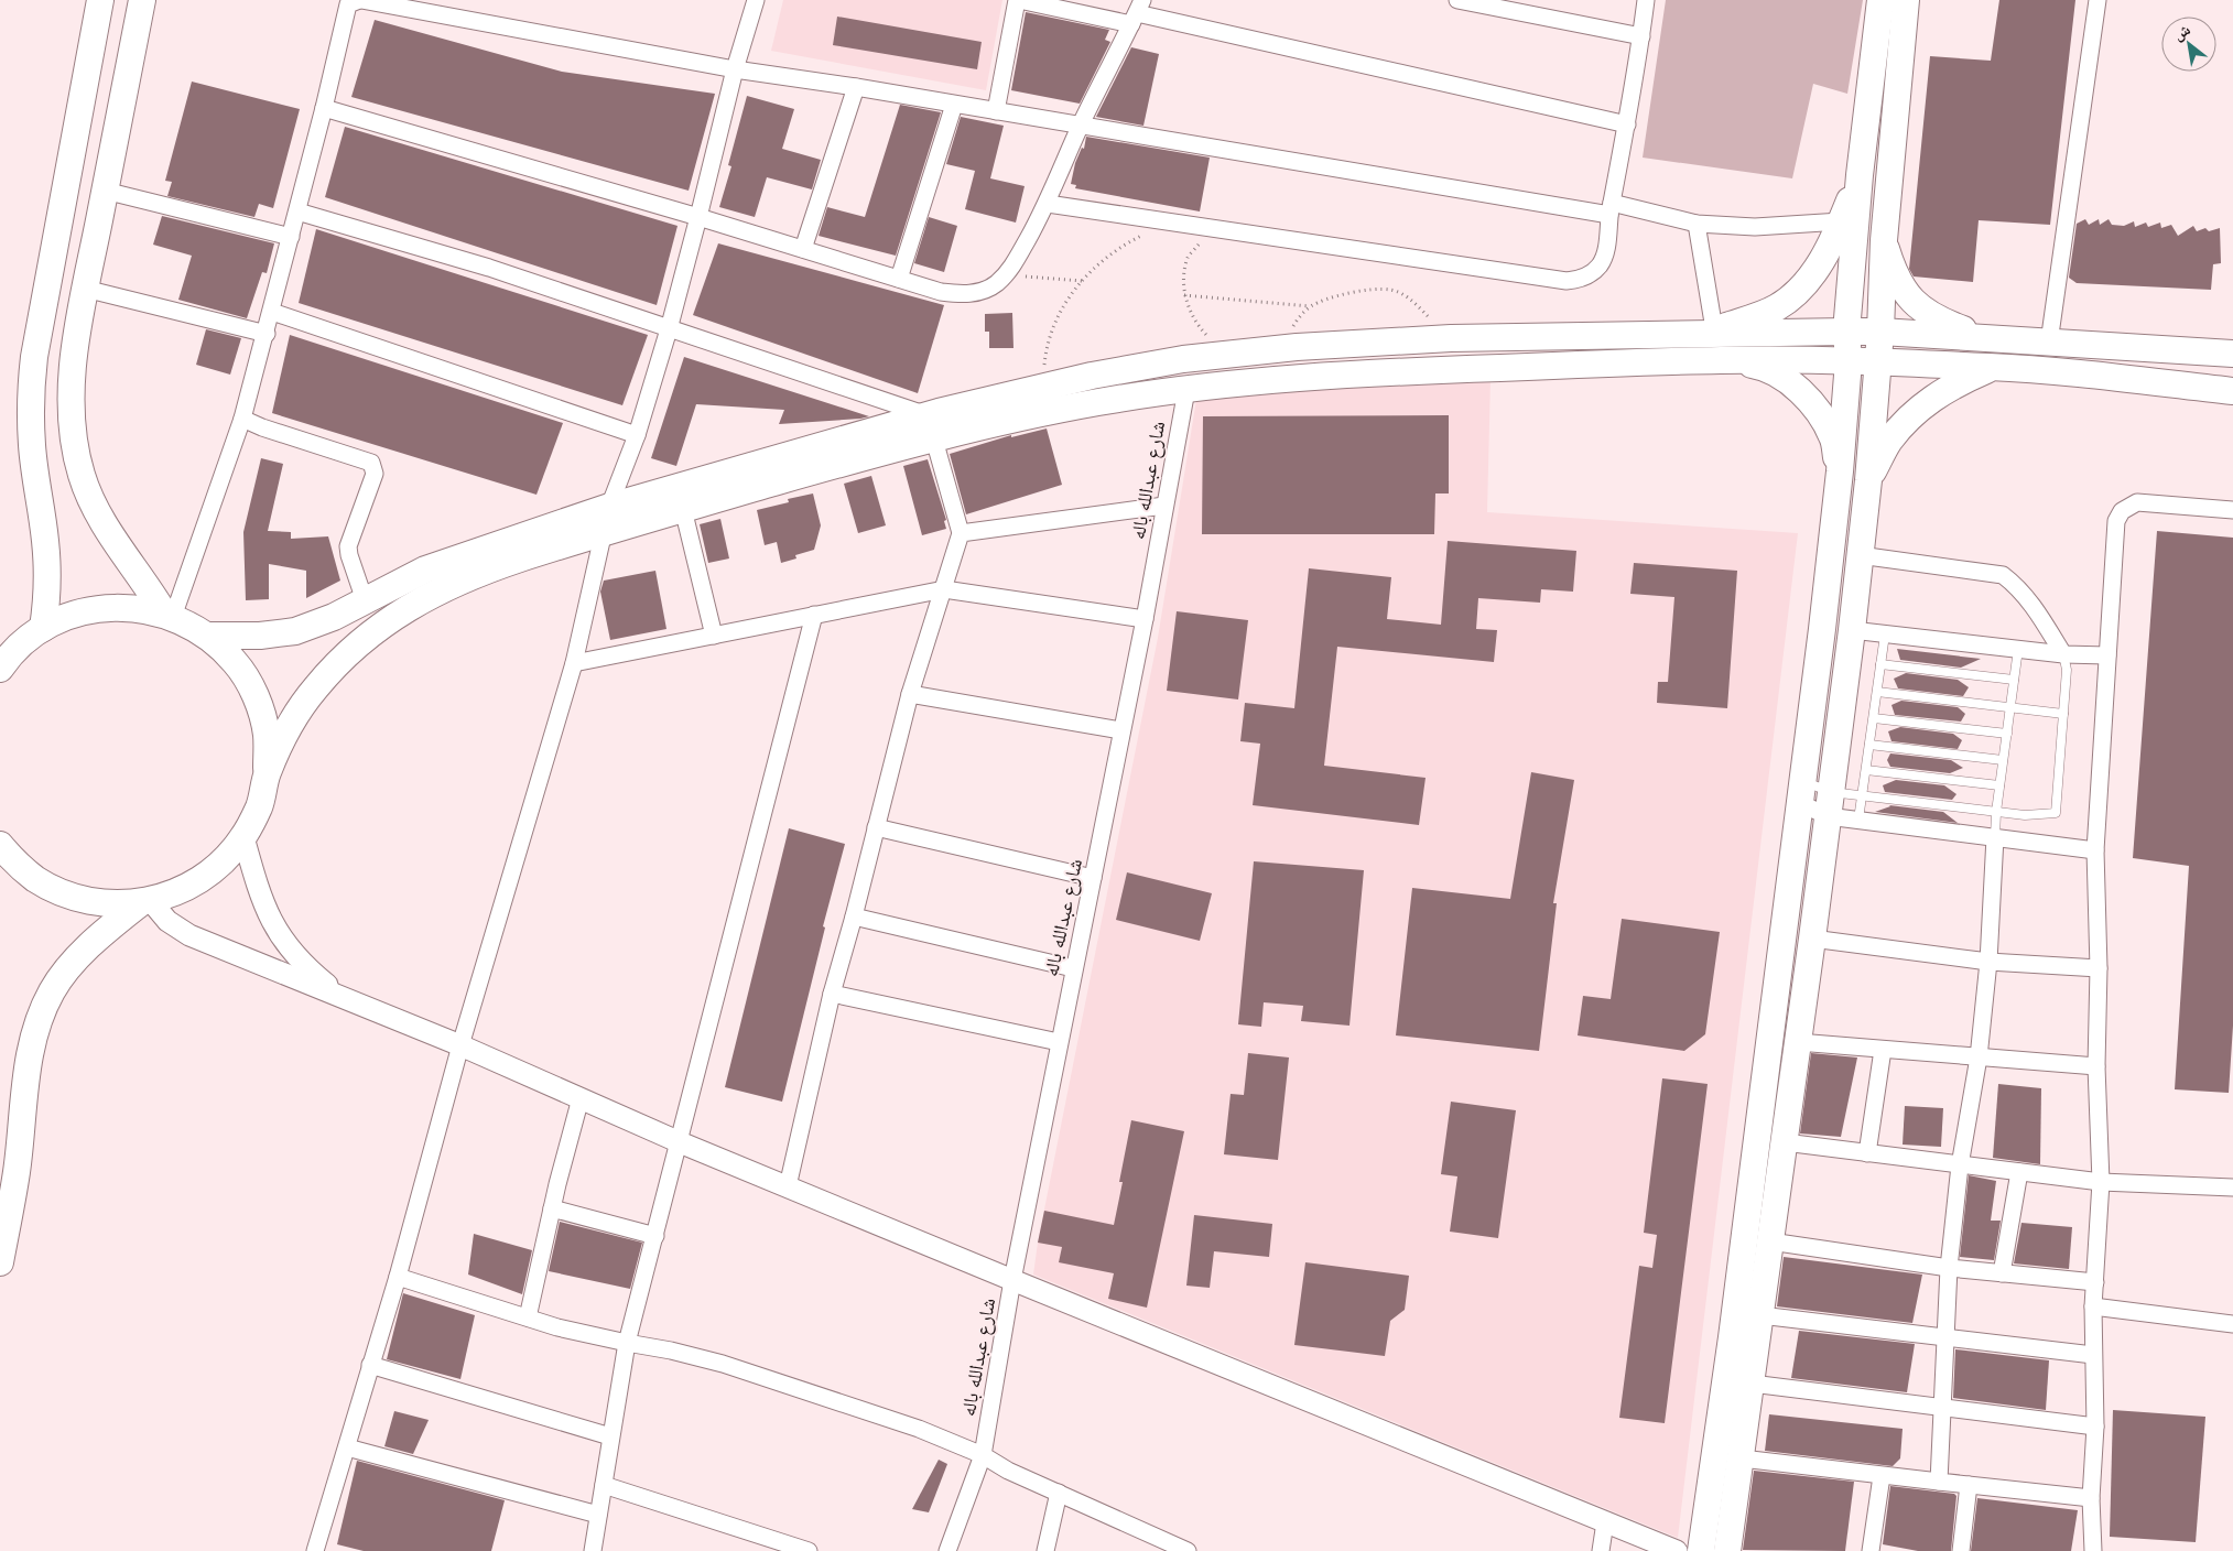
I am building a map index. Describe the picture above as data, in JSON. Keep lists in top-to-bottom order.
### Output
{
  "streets": {
    "street": ["شارع عبدالله باله"]
  },
  "north": "top left"
}
